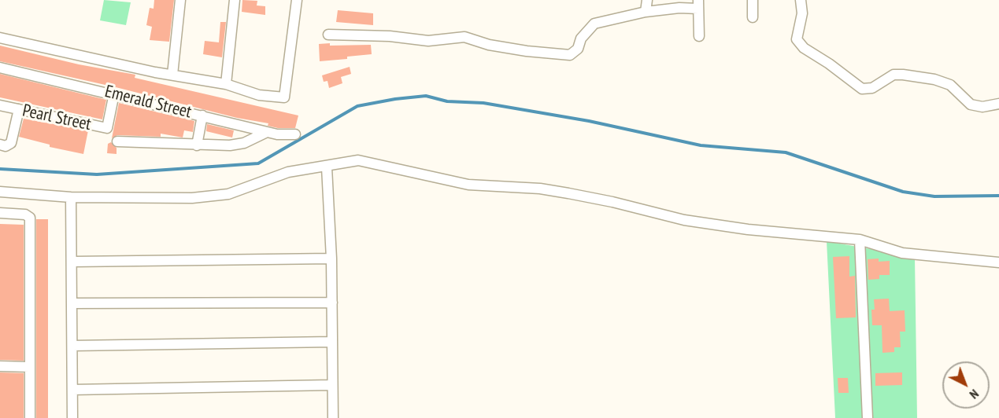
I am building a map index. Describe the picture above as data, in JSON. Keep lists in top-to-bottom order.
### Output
{
  "streets": {
    "street": ["Emerald Street", "Pearl Street"]
  },
  "crossings": [
    ["Emerald Street", "Pearl Street"]
  ],
  "north": "bottom right"
}
